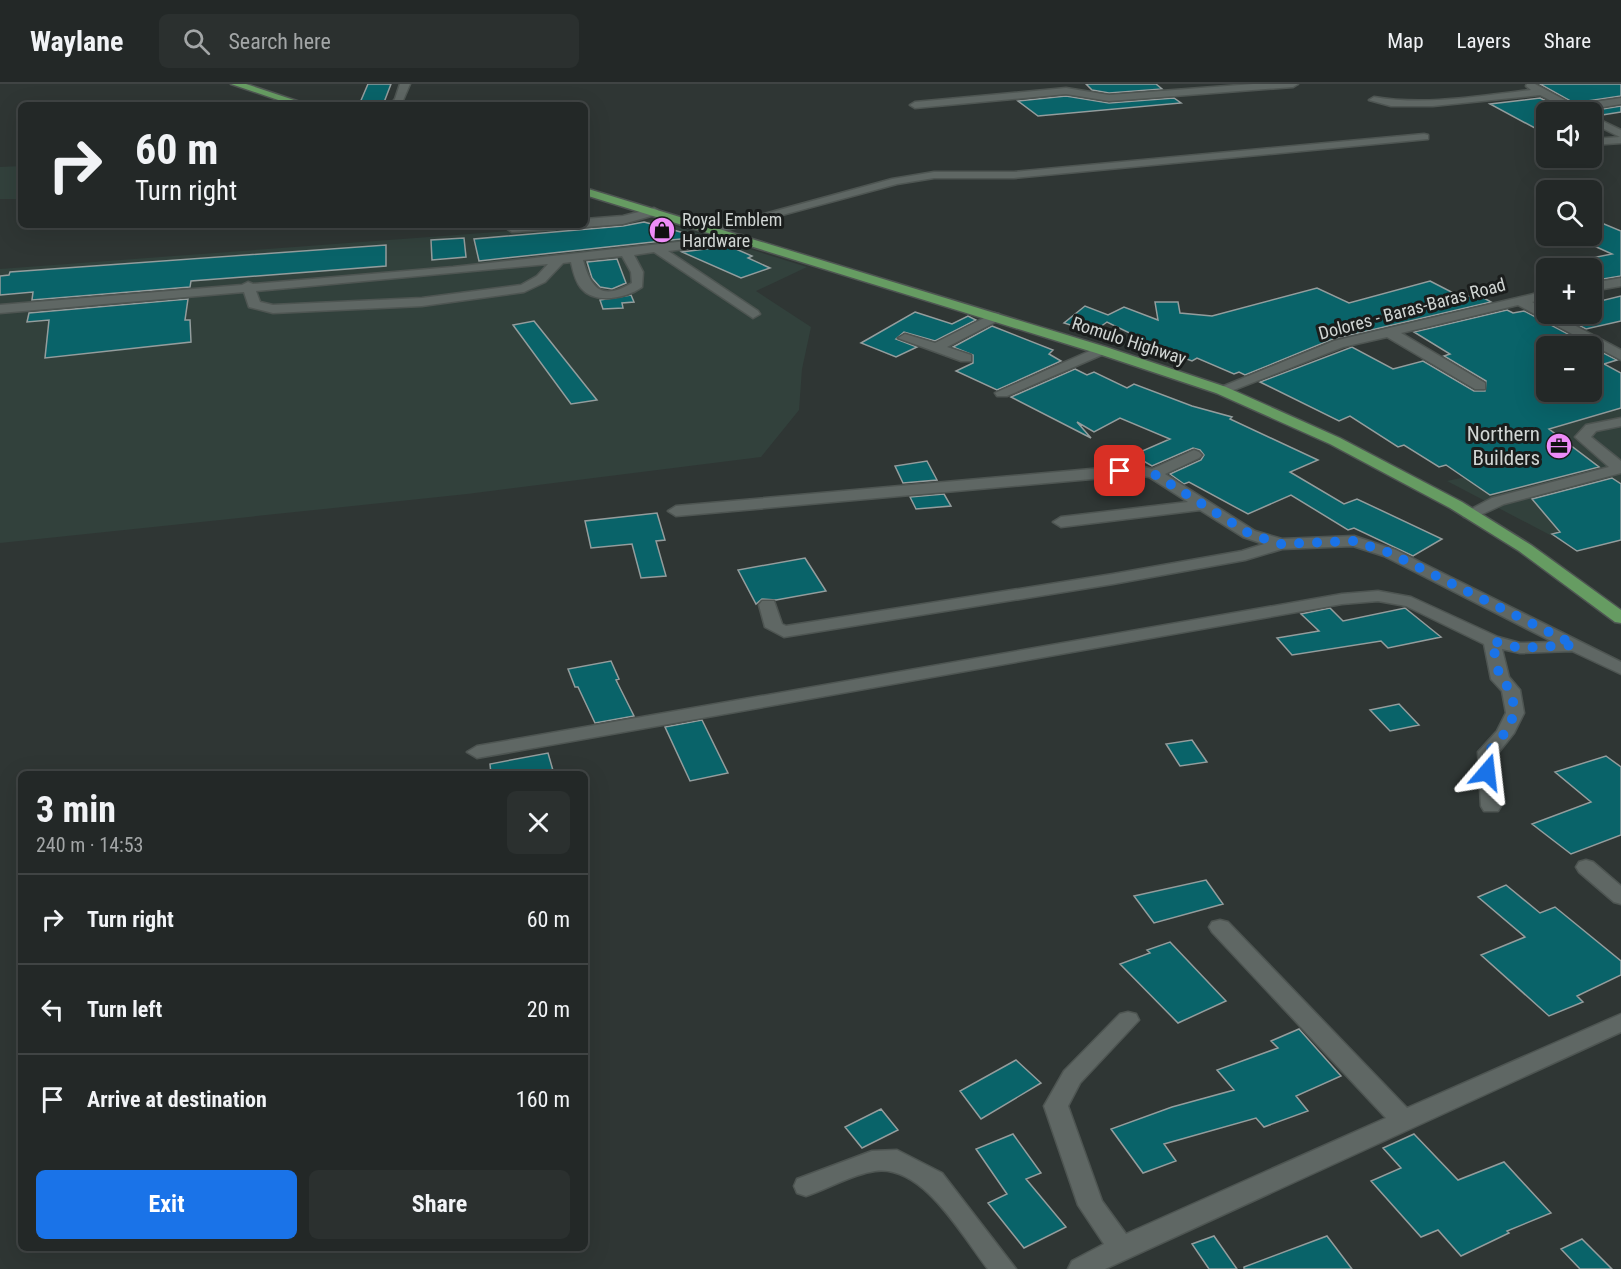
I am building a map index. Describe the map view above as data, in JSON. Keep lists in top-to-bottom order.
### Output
{
  "streets": {
    "highway": ["Romulo Highway"],
    "street": ["Dolores - Baras-Baras Road"]
  },
  "crossings": [
    ["Dolores - Baras-Baras Road", "Romulo Highway"]
  ],
  "places": {
    "shop": ["Royal Emblem Hardware"],
    "office": ["Northern Builders"]
  },
  "page": {
    "header": "Waylane",
    "search": "Search here",
    "nav": ["Map", "Layers", "Share"],
    "map_buttons": ["+", "−"],
    "turn": ["60 m", "Turn right"],
    "heading": ["3 min", "240 m · 14:53"],
    "list": [
      {
        "name": "Turn right",
        "value": "60 m"
      },
      {
        "name": "Turn left",
        "value": "20 m"
      },
      {
        "name": "Arrive at destination",
        "value": "160 m"
      }
    ],
    "buttons": ["Exit", "Share"]
  }
}
